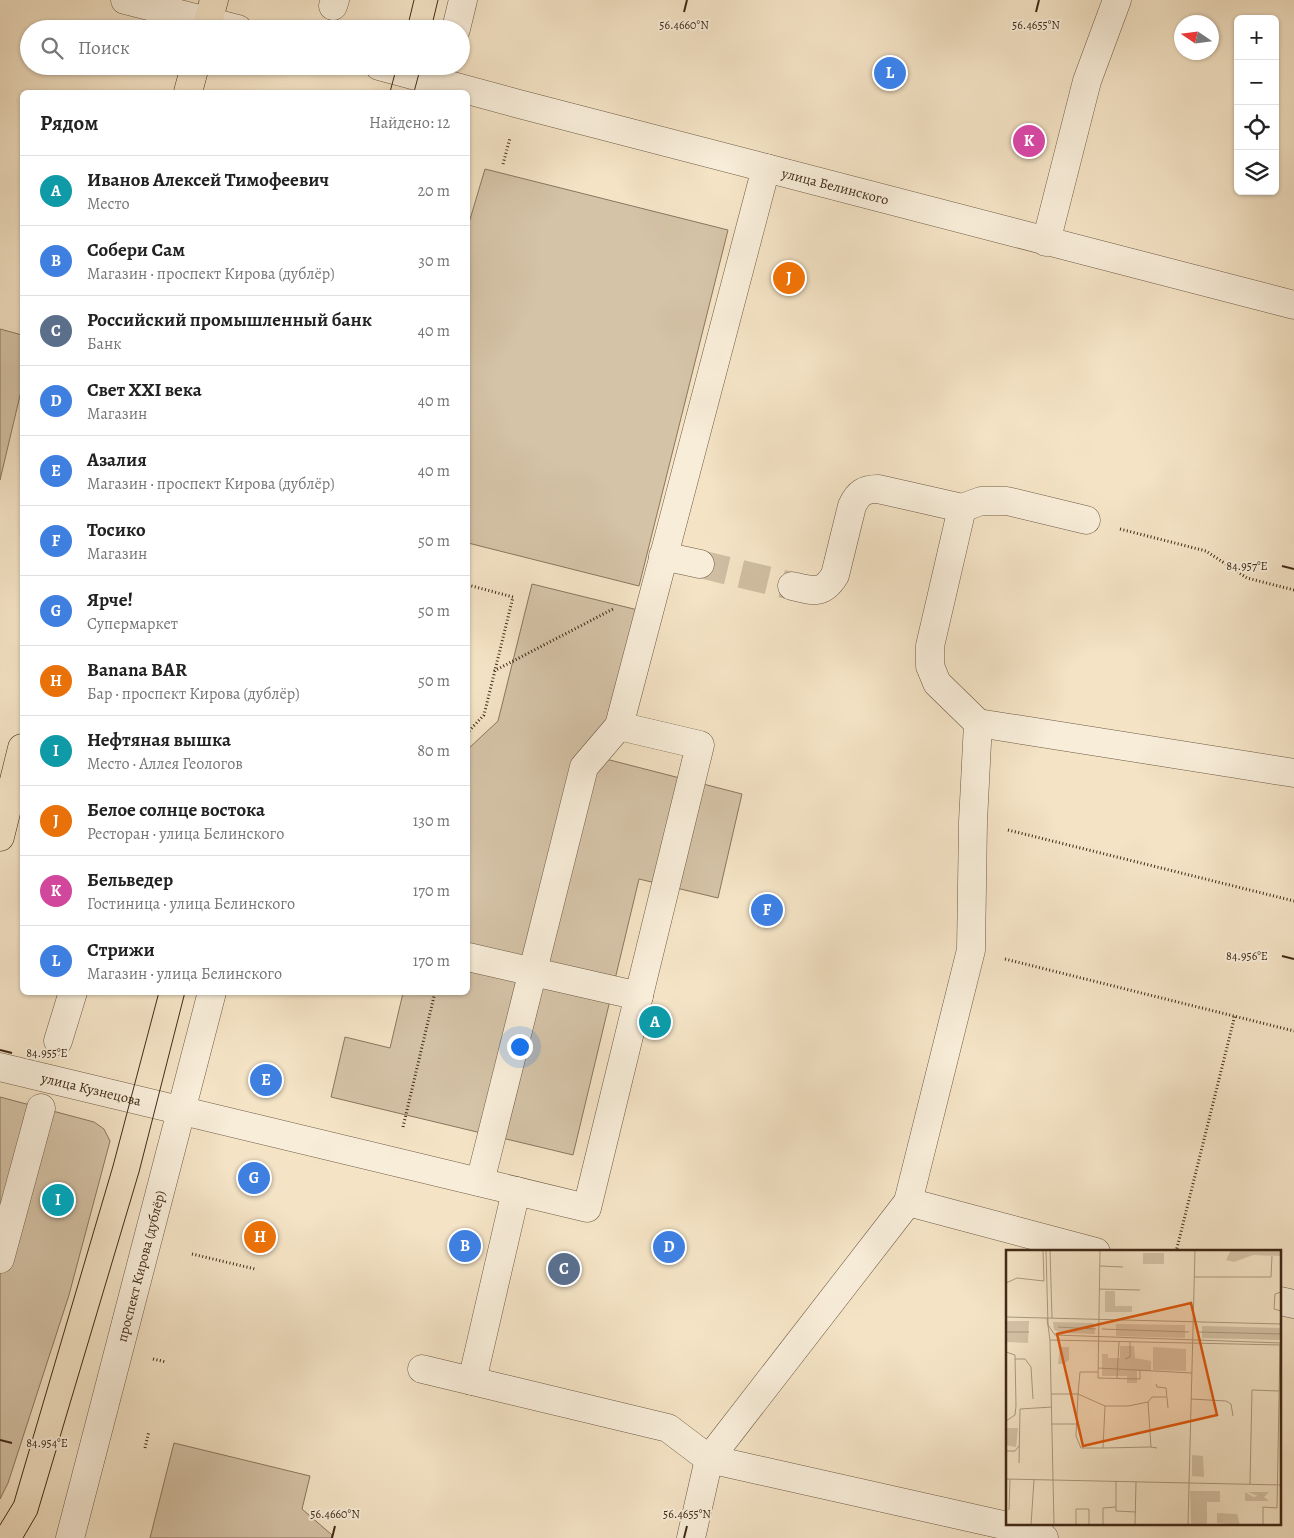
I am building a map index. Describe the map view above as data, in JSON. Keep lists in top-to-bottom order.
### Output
{
  "streets": {
    "street": ["улица Белинского", "улица Кузнецова", "проспект Кирова (дублёр)"]
  },
  "crossings": [
    ["улица Кузнецова", "проспект Кирова (дублёр)"]
  ],
  "north": "left",
  "page": {
    "map_buttons": ["+", "−"],
    "search": "Поиск",
    "pins": [
      "L",
      "K",
      "J",
      "F",
      "A",
      "E",
      "G",
      "I",
      "H",
      "B",
      "D",
      "C"
    ],
    "heading": ["Рядом", "Найдено: 12"],
    "list": [
      {
        "mark": "A",
        "name": "Иванов Алексей Тимофеевич",
        "note": "Место",
        "value": "20 m"
      },
      {
        "mark": "B",
        "name": "Собери Сам",
        "note": "Магазин · проспект Кирова (дублёр)",
        "value": "30 m"
      },
      {
        "mark": "C",
        "name": "Российский промышленный банк",
        "note": "Банк",
        "value": "40 m"
      },
      {
        "mark": "D",
        "name": "Свет XXI века",
        "note": "Магазин",
        "value": "40 m"
      },
      {
        "mark": "E",
        "name": "Азалия",
        "note": "Магазин · проспект Кирова (дублёр)",
        "value": "40 m"
      },
      {
        "mark": "F",
        "name": "Тосико",
        "note": "Магазин",
        "value": "50 m"
      },
      {
        "mark": "G",
        "name": "Ярче!",
        "note": "Супермаркет",
        "value": "50 m"
      },
      {
        "mark": "H",
        "name": "Banana BAR",
        "note": "Бар · проспект Кирова (дублёр)",
        "value": "50 m"
      },
      {
        "mark": "I",
        "name": "Нефтяная вышка",
        "note": "Место · Аллея Геологов",
        "value": "80 m"
      },
      {
        "mark": "J",
        "name": "Белое солнце востока",
        "note": "Ресторан · улица Белинского",
        "value": "130 m"
      },
      {
        "mark": "K",
        "name": "Бельведер",
        "note": "Гостиница · улица Белинского",
        "value": "170 m"
      },
      {
        "mark": "L",
        "name": "Стрижи",
        "note": "Магазин · улица Белинского",
        "value": "170 m"
      }
    ]
  },
  "coordinates": [
    "56.4660°N",
    "56.4655°N",
    "84.957°E",
    "84.956°E",
    "84.955°E",
    "84.954°E"
  ]
}
